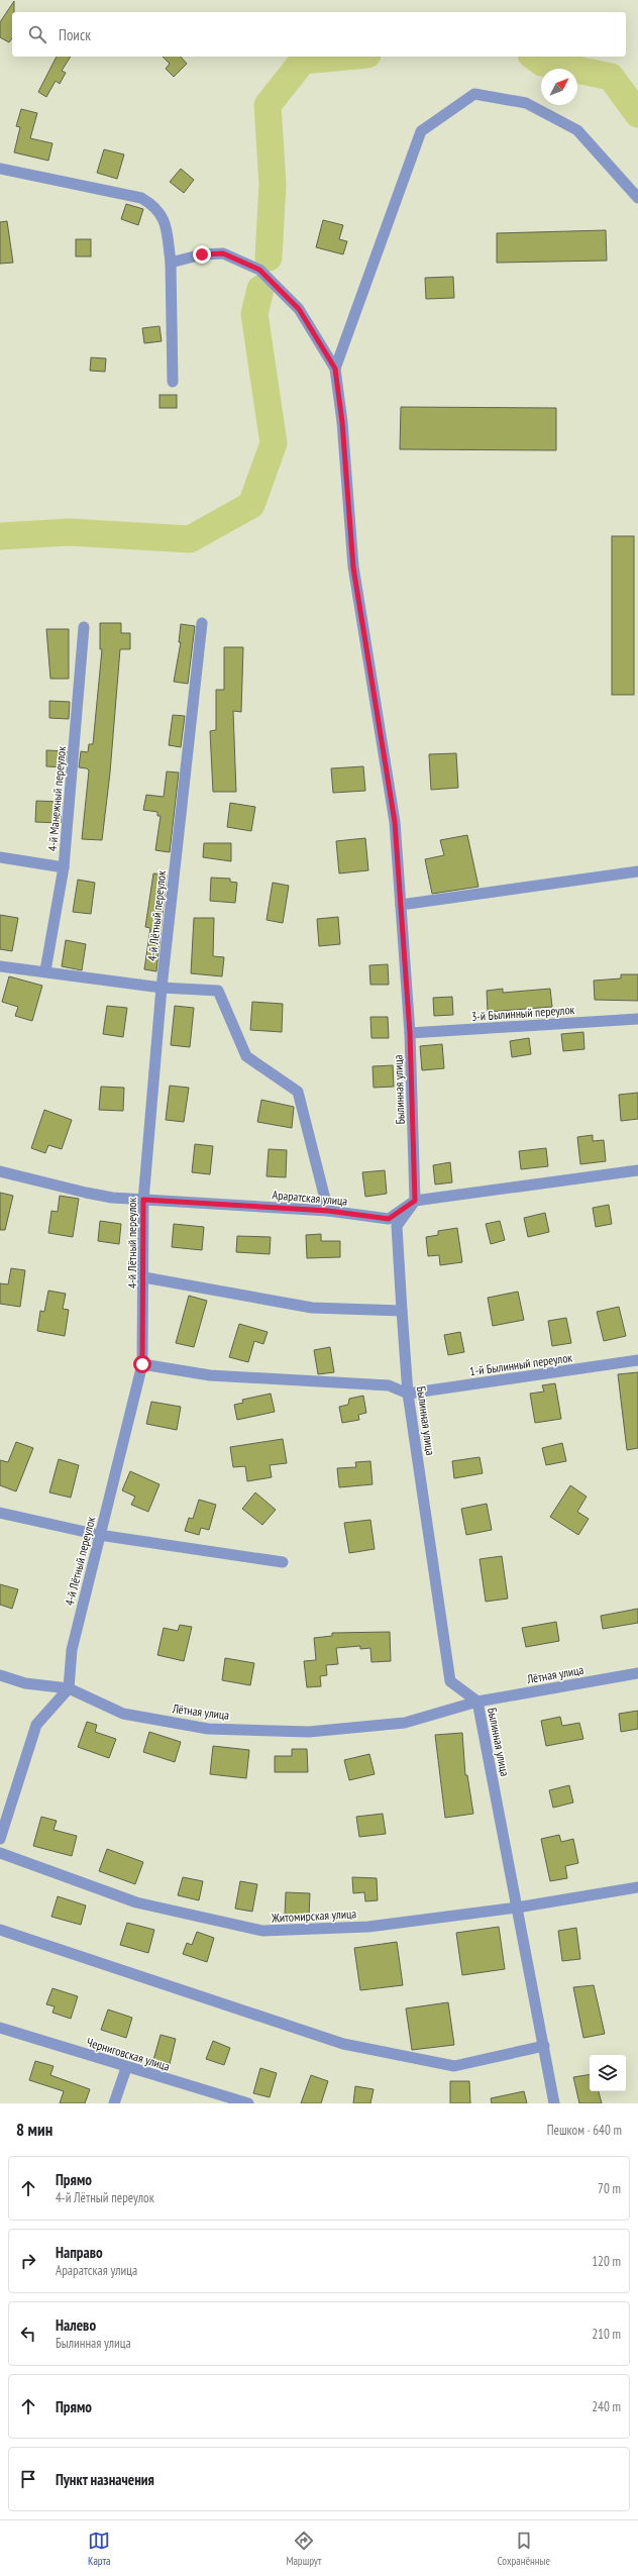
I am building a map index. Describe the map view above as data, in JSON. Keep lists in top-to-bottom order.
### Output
{
  "streets": {
    "street": [
      "4-й Манежный переулок",
      "4-й Лётный переулок",
      "3-й Былинный переулок",
      "Былинная улица",
      "Араратская улица",
      "1-й Былинный переулок",
      "Лётная улица",
      "Житомирская улица",
      "Черниговская улица"
    ]
  },
  "crossings": [
    ["4-й Лётный переулок", "Араратская улица"],
    ["4-й Лётный переулок", "Лётная улица"],
    ["3-й Былинный переулок", "Былинная улица"],
    ["Былинная улица", "Араратская улица"],
    ["Былинная улица", "1-й Былинный переулок"],
    ["Былинная улица", "Лётная улица"],
    ["Былинная улица", "Житомирская улица"]
  ],
  "north": "top right",
  "page": {
    "search": "Поиск",
    "heading": ["8 мин", "Пешком · 640 m"],
    "list": [
      ["Прямо", "4-й Лётный переулок", "70 m"],
      ["Направо", "Араратская улица", "120 m"],
      ["Налево", "Былинная улица", "210 m"],
      ["Прямо", "240 m"],
      "Пункт назначения"
    ],
    "nav": ["Карта", "Маршрут", "Сохранённые"]
  }
}
